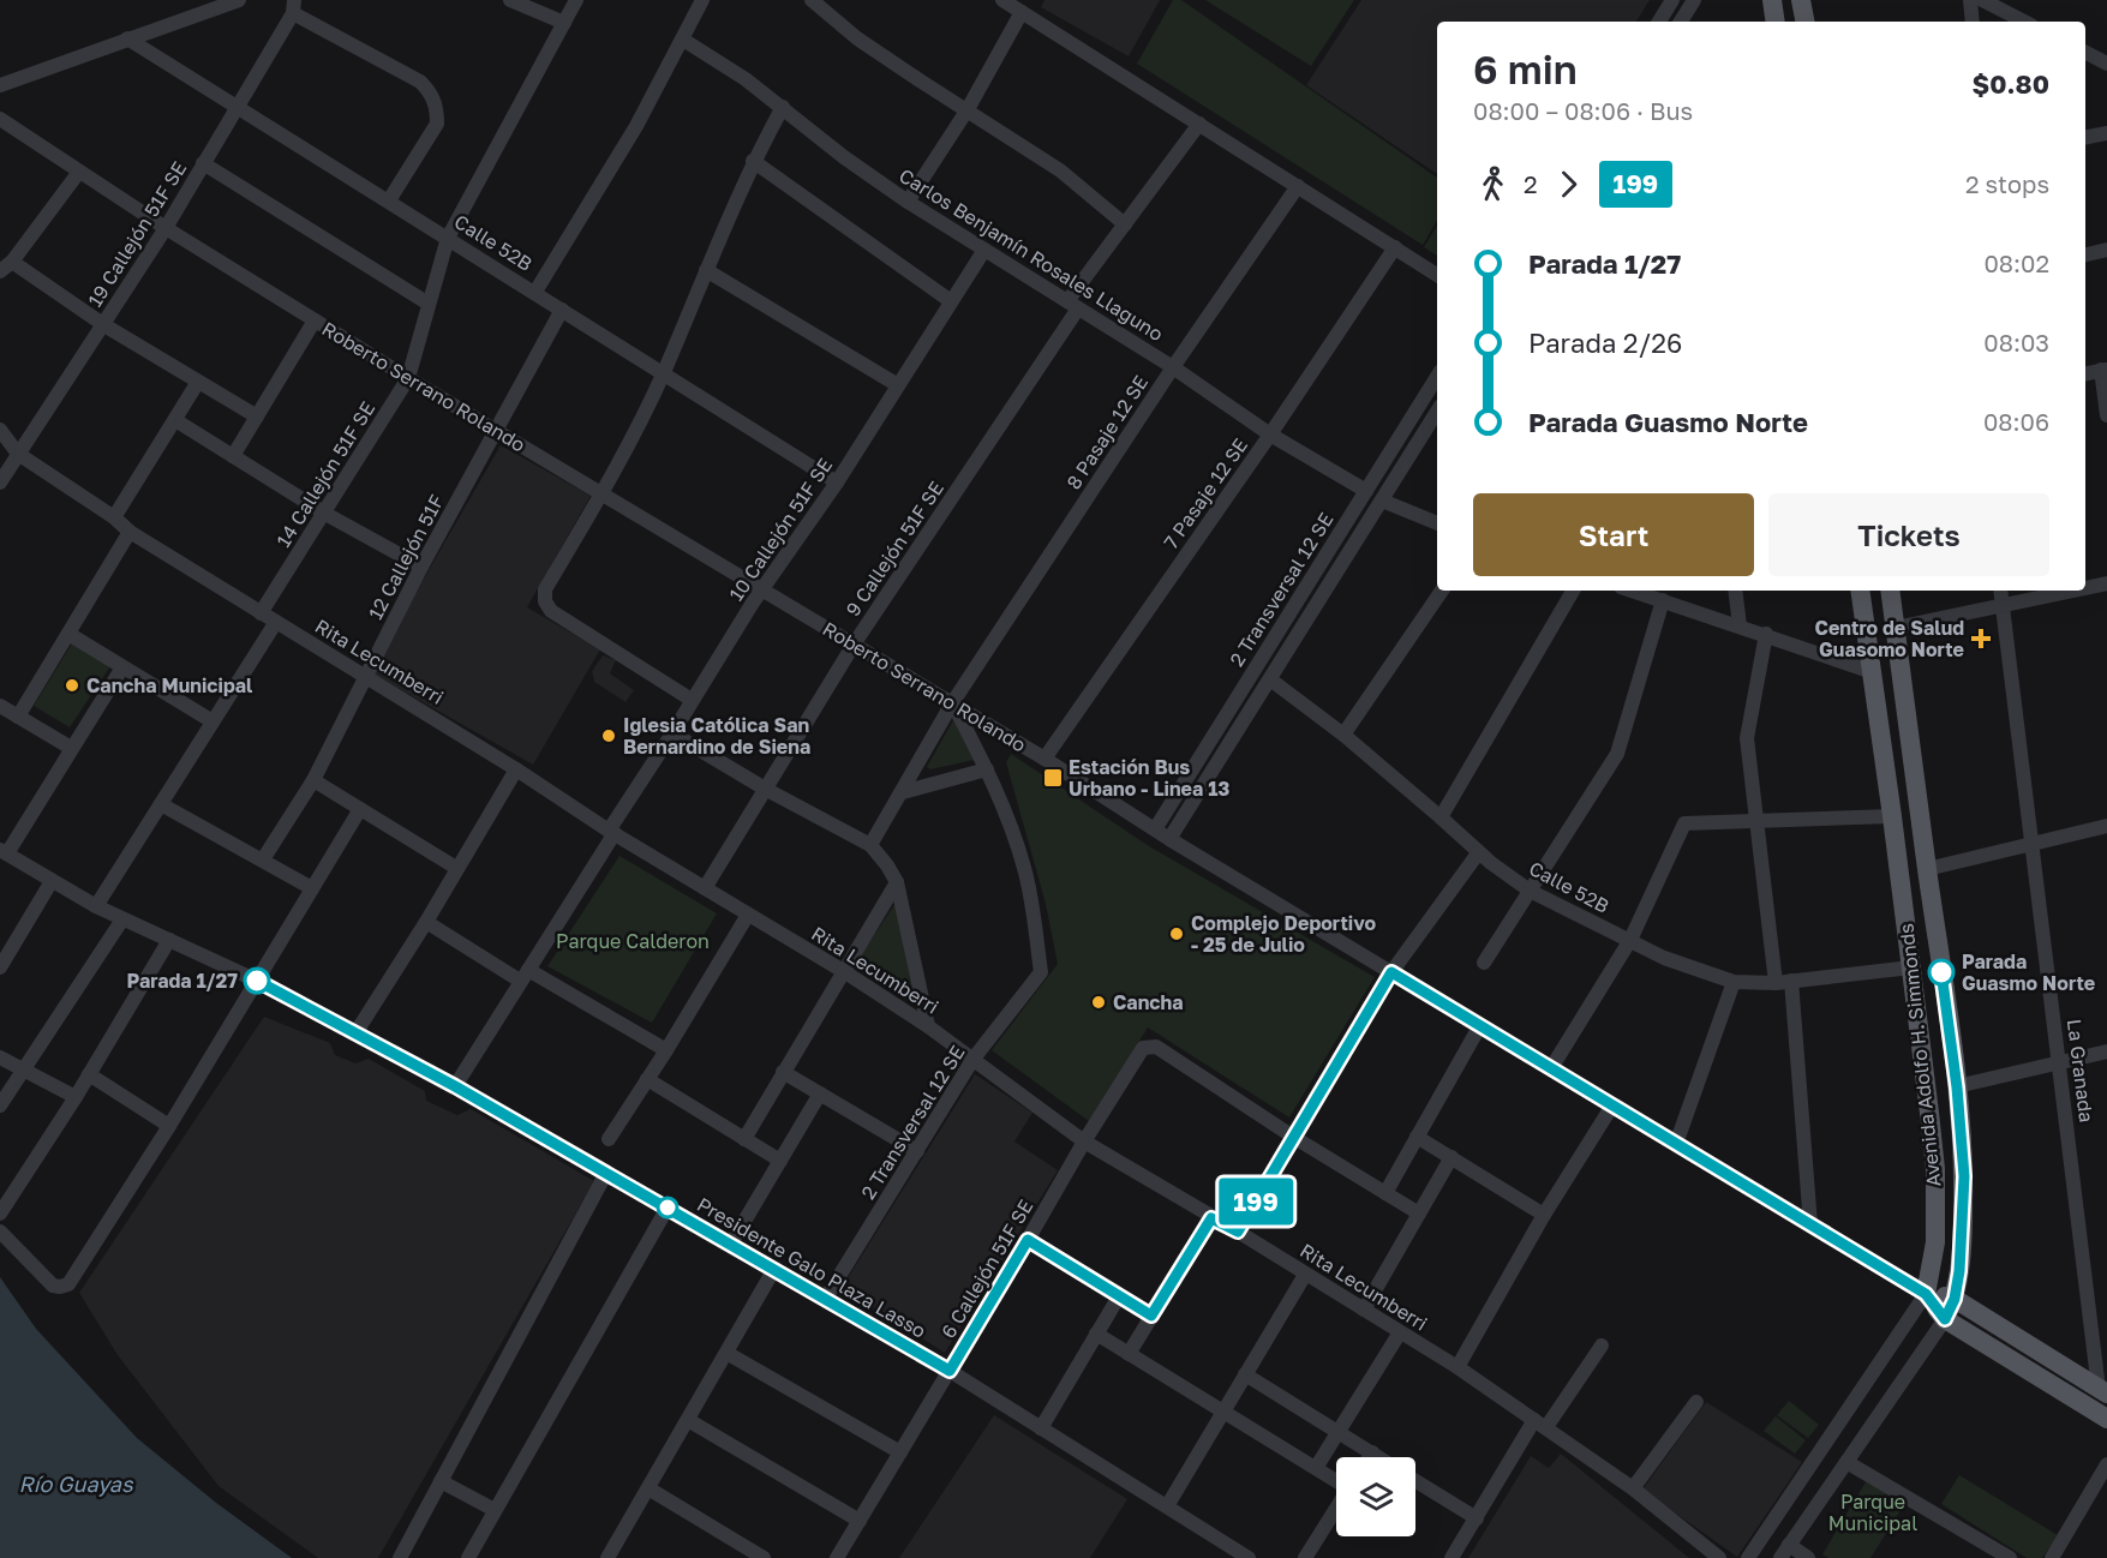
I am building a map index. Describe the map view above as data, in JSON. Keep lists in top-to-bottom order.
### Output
{
  "streets": {
    "main road": ["Roberto Serrano Rolando", "Avenida Adolfo H. Simmonds"],
    "street": [
      "19 Callejón 51F SE",
      "Calle 52B",
      "Carlos Benjamín Rosales Llaguno",
      "8 Pasaje 12 SE",
      "14 Callejón 51F SE",
      "7 Pasaje 12 SE",
      "10 Callejón 51F SE",
      "9 Callejón 51F SE",
      "12 Callejón 51F",
      "2 Transversal 12 SE",
      "Rita Lecumberri",
      "La Granada",
      "Presidente Galo Plaza Lasso",
      "6 Callejón 51F SE"
    ]
  },
  "crossings": [
    ["19 Callejón 51F SE", "Calle 52B"],
    ["19 Callejón 51F SE", "Roberto Serrano Rolando"],
    ["19 Callejón 51F SE", "Rita Lecumberri"],
    ["Calle 52B", "14 Callejón 51F SE"],
    ["Calle 52B", "10 Callejón 51F SE"],
    ["Calle 52B", "12 Callejón 51F"],
    ["Calle 52B", "2 Transversal 12 SE"],
    ["Calle 52B", "Avenida Adolfo H. Simmonds"],
    ["Carlos Benjamín Rosales Llaguno", "8 Pasaje 12 SE"],
    ["Carlos Benjamín Rosales Llaguno", "7 Pasaje 12 SE"],
    ["Carlos Benjamín Rosales Llaguno", "10 Callejón 51F SE"],
    ["Carlos Benjamín Rosales Llaguno", "9 Callejón 51F SE"],
    ["Carlos Benjamín Rosales Llaguno", "2 Transversal 12 SE"],
    ["Roberto Serrano Rolando", "8 Pasaje 12 SE"],
    ["Roberto Serrano Rolando", "14 Callejón 51F SE"],
    ["Roberto Serrano Rolando", "7 Pasaje 12 SE"],
    ["Roberto Serrano Rolando", "10 Callejón 51F SE"],
    ["Roberto Serrano Rolando", "9 Callejón 51F SE"],
    ["Roberto Serrano Rolando", "12 Callejón 51F"],
    ["Roberto Serrano Rolando", "2 Transversal 12 SE"],
    ["Roberto Serrano Rolando", "Avenida Adolfo H. Simmonds"],
    ["Roberto Serrano Rolando", "La Granada"],
    ["14 Callejón 51F SE", "Rita Lecumberri"],
    ["10 Callejón 51F SE", "Rita Lecumberri"],
    ["10 Callejón 51F SE", "Presidente Galo Plaza Lasso"],
    ["9 Callejón 51F SE", "Rita Lecumberri"],
    ["12 Callejón 51F", "Rita Lecumberri"],
    ["2 Transversal 12 SE", "Rita Lecumberri"],
    ["2 Transversal 12 SE", "Presidente Galo Plaza Lasso"],
    ["Rita Lecumberri", "6 Callejón 51F SE"],
    ["Presidente Galo Plaza Lasso", "6 Callejón 51F SE"]
  ],
  "water": ["Río Guayas"],
  "parks": ["Parque Calderon", "Parque Municipal"],
  "places": {
    "health": ["Centro de Salud Guasomo Norte"],
    "other": [
      "Cancha Municipal",
      "Iglesia Católica San Bernardino de Siena",
      "Complejo Deportivo - 25 de Julio",
      "Parada Guasmo Norte",
      "Parada 1/27",
      "Cancha"
    ],
    "transit": ["Estación Bus Urbano - Linea 13"]
  },
  "lines": ["bus line 199"],
  "page": {
    "on_map": "199",
    "heading": ["6 min", "08:00 – 08:06 · Bus", "$0.80"],
    "legs": ["2", "199", "2 stops"],
    "list": [
      {
        "name": "Parada 1/27",
        "value": "08:02"
      },
      {
        "name": "Parada 2/26",
        "value": "08:03"
      },
      {
        "name": "Parada Guasmo Norte",
        "value": "08:06"
      }
    ],
    "buttons": ["Start", "Tickets"]
  }
}
